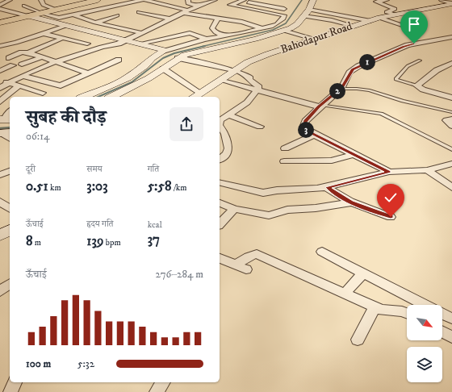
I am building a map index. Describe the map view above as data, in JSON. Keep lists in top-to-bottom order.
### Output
{
  "streets": {
    "street": ["Bahodapur Road"]
  },
  "north": "bottom right",
  "page": {
    "pins": ["1", "2", "3"],
    "heading": ["सुबह की दौड़", "06:14"],
    "stats": [
      ["दूरी", "0.51 km"],
      ["समय", "3:03"],
      ["गति", "5:58 /km"],
      ["ऊँचाई", "8 m"],
      ["हृदय गति", "139 bpm"],
      ["kcal", "37"]
    ],
    "chart": ["ऊँचाई", "276–284 m"],
    "list": [
      {
        "name": "100 m",
        "note": "5:32"
      }
    ]
  }
}
